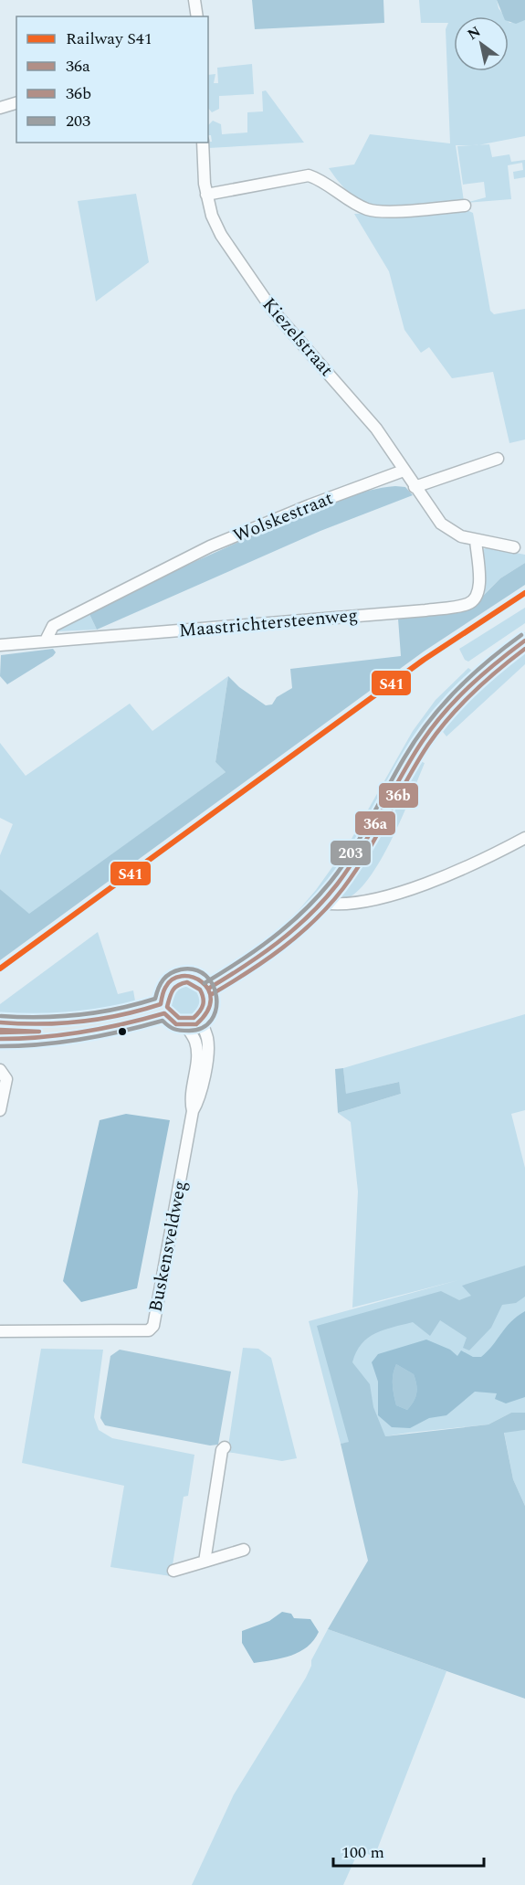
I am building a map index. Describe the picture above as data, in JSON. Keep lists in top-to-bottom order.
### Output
{
  "streets": {
    "street": [
      "Kiezelstraat",
      "Wolskestraat",
      "Maastrichtersteenweg",
      "Buskensveldweg"
    ]
  },
  "crossings": [
    ["Kiezelstraat", "Wolskestraat"],
    ["Wolskestraat", "Maastrichtersteenweg"]
  ],
  "lines": [
    "rail line S41",
    "transit line 203",
    "transit line 36a",
    "transit line 36b"
  ],
  "legend": [
    "Railway S41",
    "36a",
    "36b",
    "203"
  ],
  "scale_bar": "100 m",
  "north": "top left"
}
